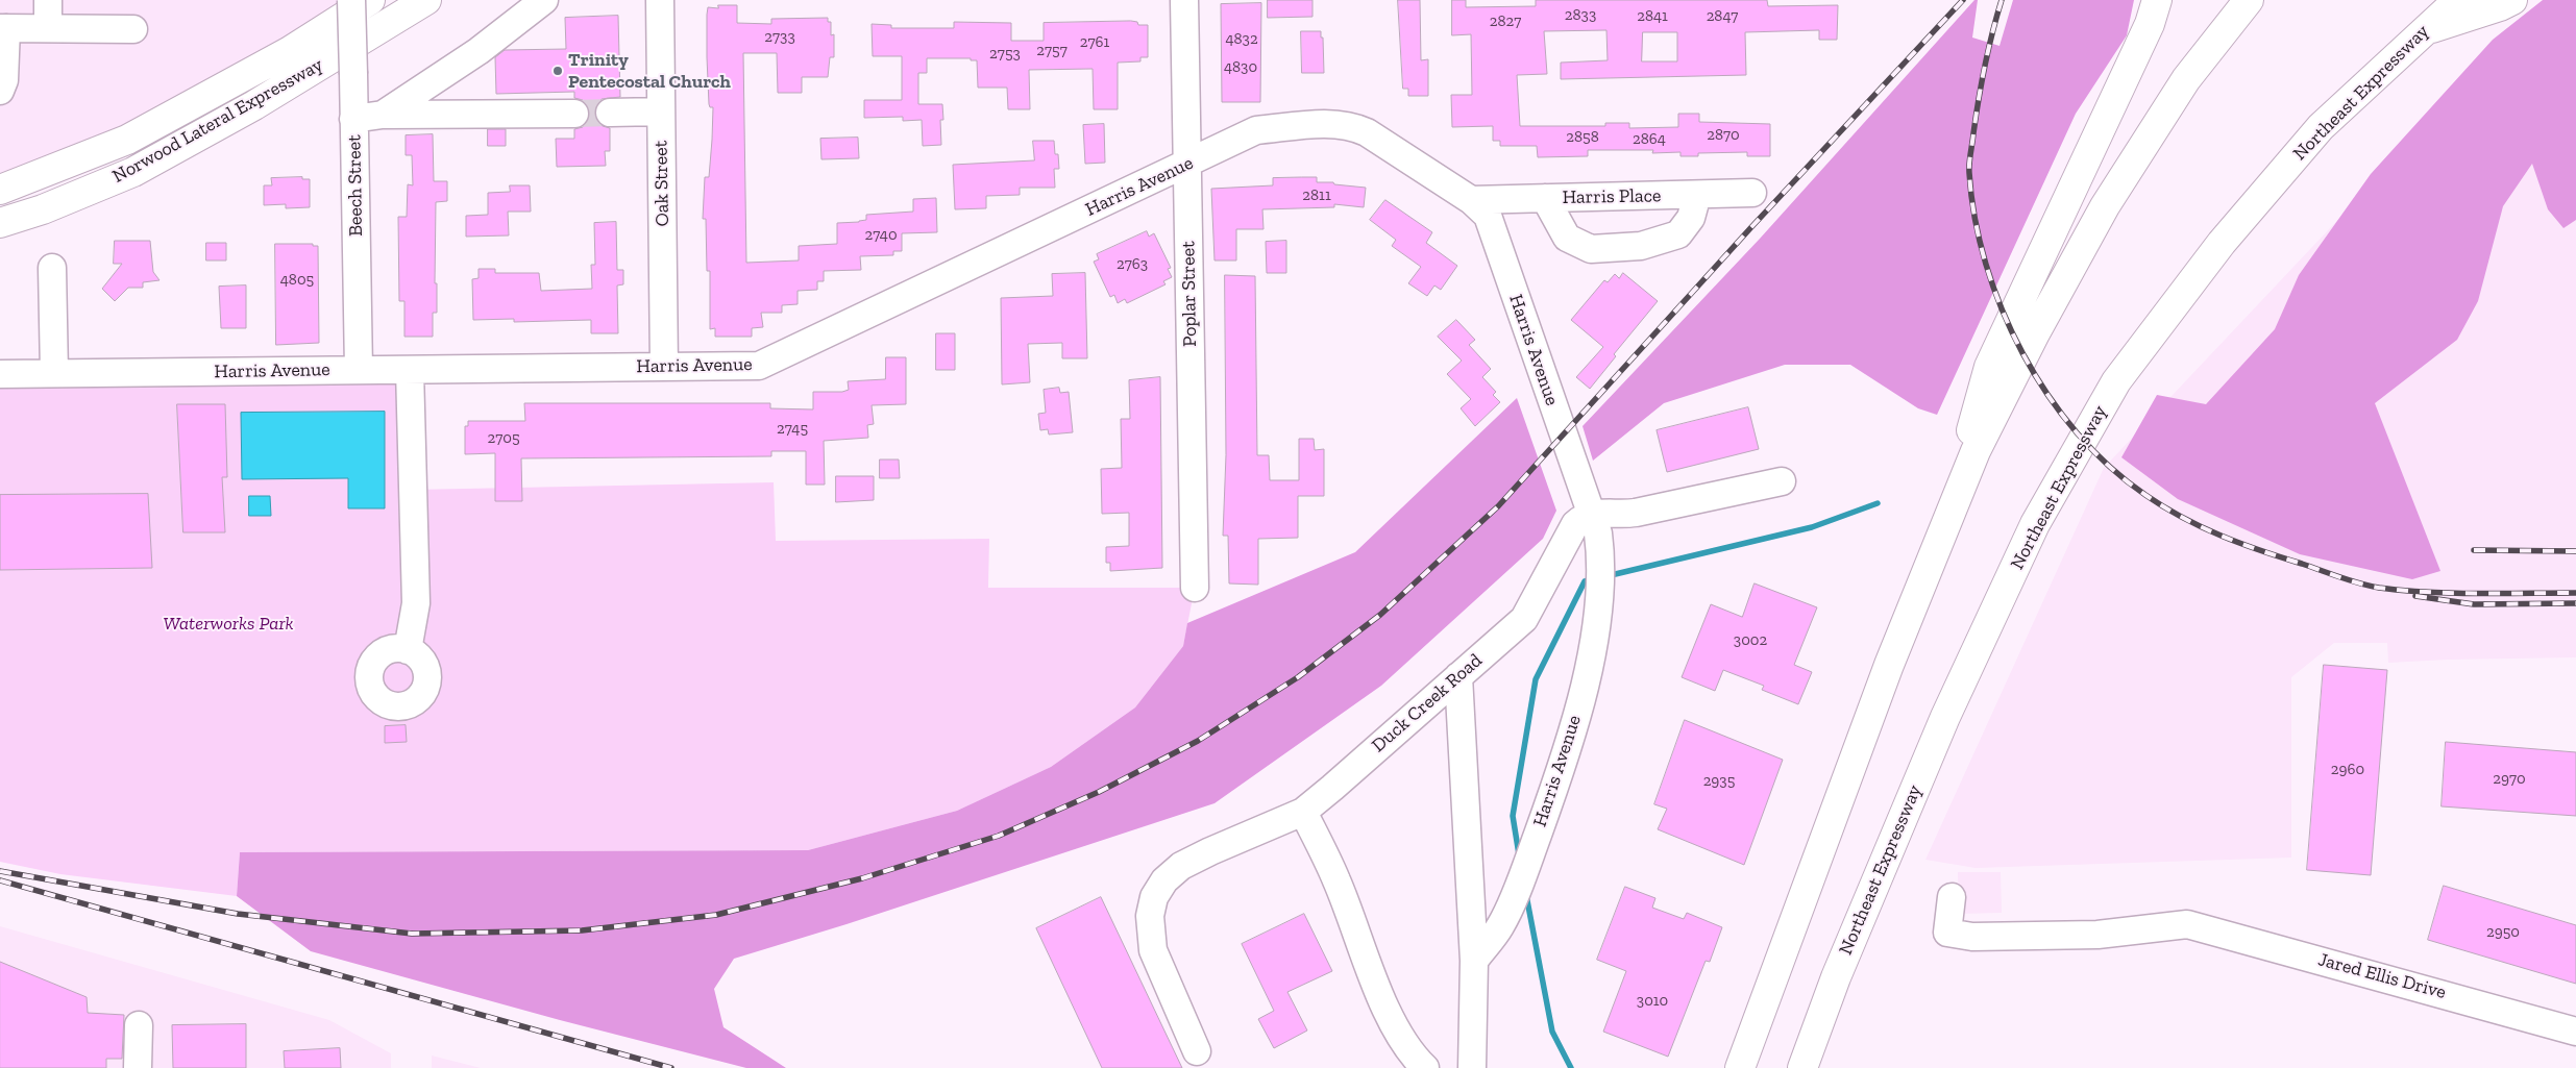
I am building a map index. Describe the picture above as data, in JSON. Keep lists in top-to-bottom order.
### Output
{
  "streets": {
    "highway": ["Northeast Expressway", "Norwood Lateral Expressway"],
    "street": [
      "Oak Street",
      "Beech Street",
      "Harris Avenue",
      "Harris Place",
      "Poplar Street",
      "Duck Creek Road",
      "Jared Ellis Drive"
    ]
  },
  "crossings": [
    ["Oak Street", "Harris Avenue"],
    ["Beech Street", "Harris Avenue"],
    ["Harris Avenue", "Harris Place"],
    ["Harris Avenue", "Poplar Street"],
    ["Harris Avenue", "Duck Creek Road"]
  ],
  "parks": ["Waterworks Park"],
  "places": ["Trinity Pentecostal Church"],
  "house_numbers": [
    "2833",
    "2841",
    "2847",
    "2827",
    "2733",
    "4832",
    "2761",
    "2757",
    "2753",
    "4830",
    "2870",
    "2858",
    "2864",
    "2811",
    "2740",
    "2763",
    "4805",
    "2745",
    "2705",
    "3002",
    "2960",
    "2970",
    "2935",
    "2950",
    "3010"
  ]
}
